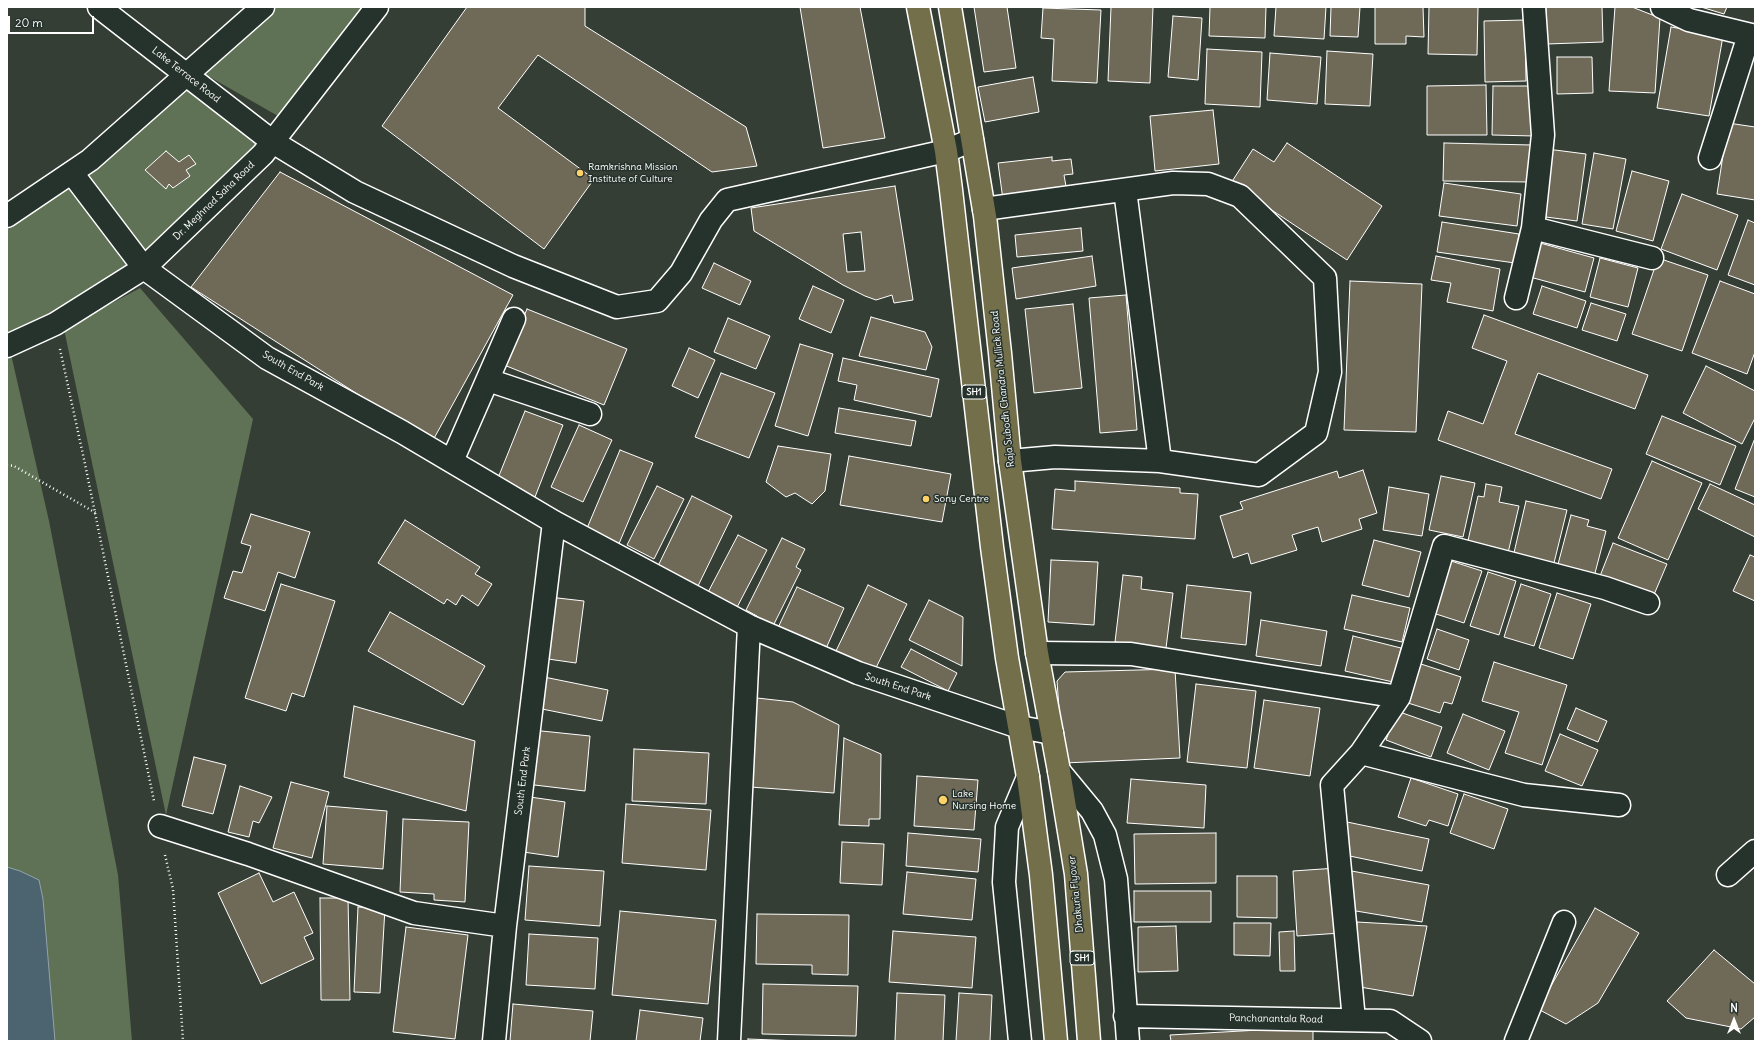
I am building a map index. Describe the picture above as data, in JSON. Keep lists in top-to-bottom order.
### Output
{
  "streets": {
    "main road": ["Raja Subodh Chandra Mullick Road", "SH1", "Dhakuria Flyover"],
    "street": [
      "Lake Terrace Road",
      "Dr. Meghnad Saha Road",
      "South End Park",
      "Panchanantala Road"
    ]
  },
  "crossings": [
    ["Lake Terrace Road", "Dr. Meghnad Saha Road"],
    ["Lake Terrace Road", "Raja Subodh Chandra Mullick Road"],
    ["Lake Terrace Road", "SH1"],
    ["Dr. Meghnad Saha Road", "South End Park"],
    ["South End Park", "Raja Subodh Chandra Mullick Road"],
    ["South End Park", "SH1"],
    ["Raja Subodh Chandra Mullick Road", "Dhakuria Flyover"]
  ],
  "places": ["Ramkrishna Mission Institute of Culture", "Sony Centre", "Lake Nursing Home"],
  "scale_bar": "20 m",
  "north": "top"
}
